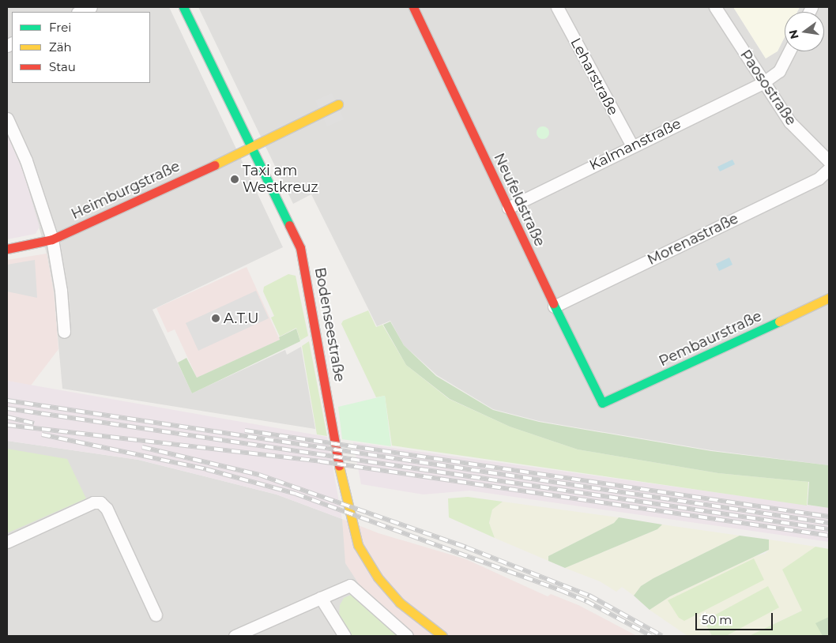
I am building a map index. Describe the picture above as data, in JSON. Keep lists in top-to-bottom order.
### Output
{
  "streets": {
    "street": [
      "Leharstraße",
      "Paosostraße",
      "Kalmanstraße",
      "Heimburgstraße",
      "Neufeldstraße",
      "Morenastraße",
      "Bodenseestraße",
      "Pembaurstraße"
    ]
  },
  "crossings": [
    ["Leharstraße", "Kalmanstraße"],
    ["Paosostraße", "Kalmanstraße"],
    ["Kalmanstraße", "Neufeldstraße"],
    ["Heimburgstraße", "Bodenseestraße"],
    ["Neufeldstraße", "Morenastraße"],
    ["Neufeldstraße", "Pembaurstraße"]
  ],
  "places": ["Taxi am Westkreuz", "A.T.U"],
  "legend": ["Frei", "Zäh", "Stau"],
  "scale_bar": "50 m",
  "north": "left"
}
